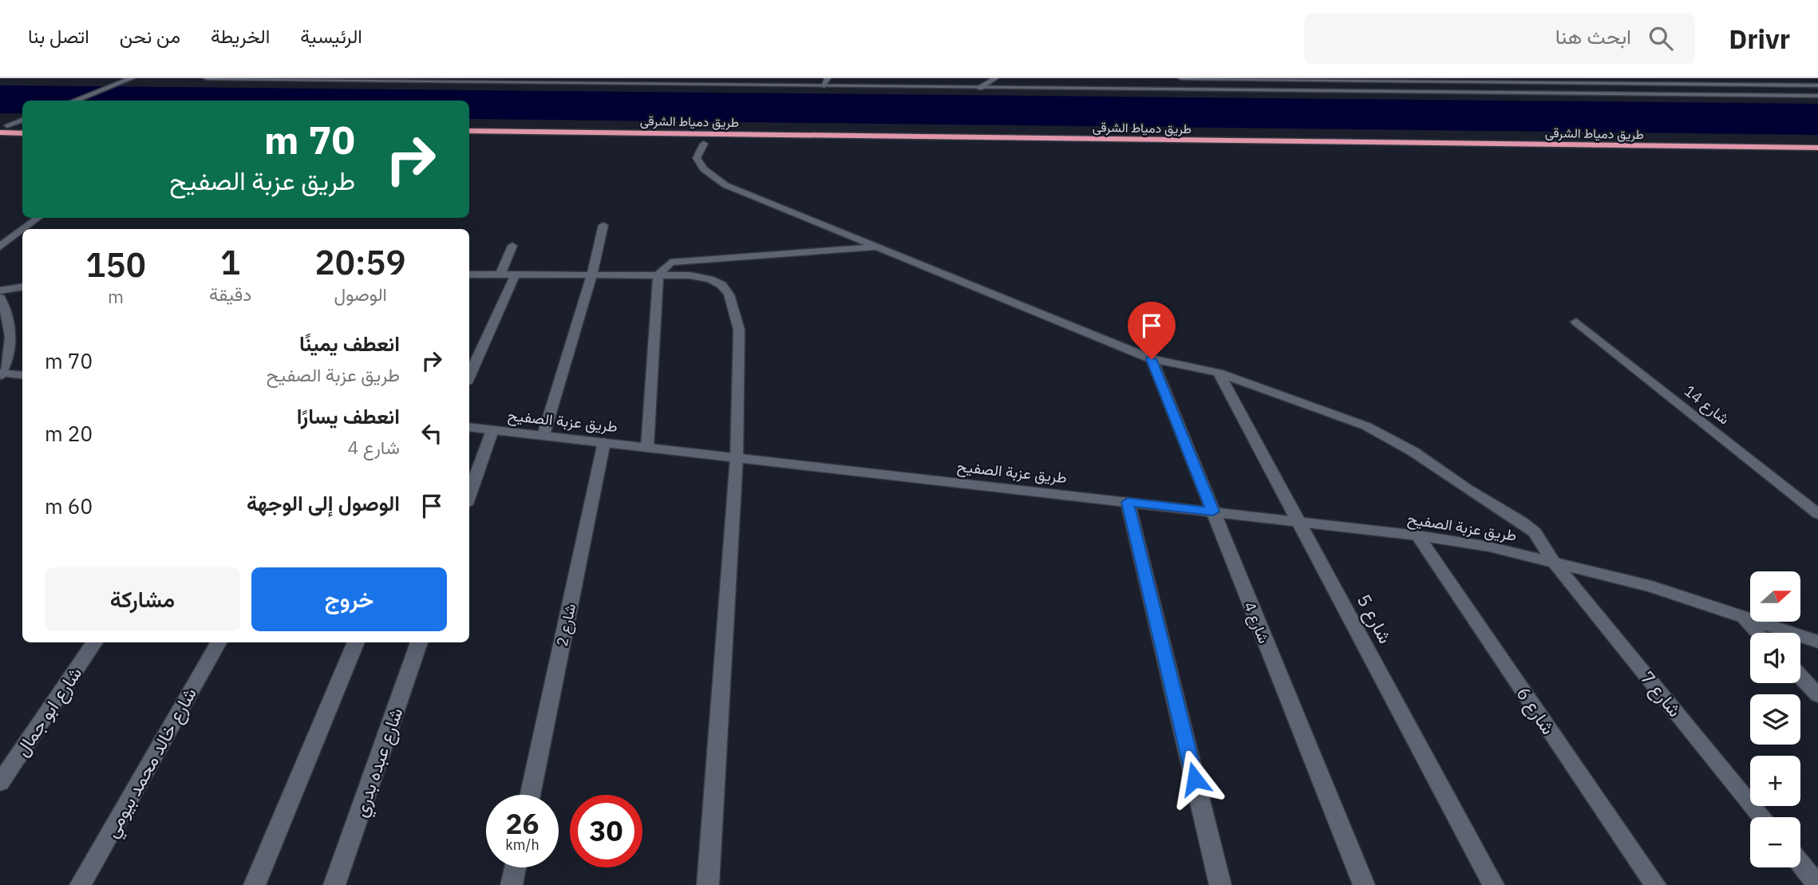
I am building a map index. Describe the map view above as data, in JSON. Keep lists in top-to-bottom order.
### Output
{
  "streets": {
    "highway": ["طريق دمياط الشرقى"],
    "street": [
      "شارع 14",
      "طريق عزبة الصفيح",
      "شارع 5",
      "شارع 4",
      "شارع 2",
      "شارع 7",
      "شارع 6",
      "شارع ابو جمال",
      "شارع خالد محمد بيومي",
      "شارع عبده بدري"
    ]
  },
  "crossings": [
    ["طريق دمياط الشرقى", "شارع 7"],
    ["طريق عزبة الصفيح", "شارع 5"],
    ["طريق عزبة الصفيح", "شارع 4"],
    ["طريق عزبة الصفيح", "شارع 2"],
    ["طريق عزبة الصفيح", "شارع 7"],
    ["طريق عزبة الصفيح", "شارع 6"],
    ["شارع 5", "شارع 7"],
    ["شارع 4", "شارع 7"]
  ],
  "north": "right",
  "page": {
    "header": "Drivr",
    "search": "ابحث هنا",
    "nav": [
      "الرئيسية",
      "الخريطة",
      "من نحن",
      "اتصل بنا"
    ],
    "turn": ["70 m", "طريق عزبة الصفيح"],
    "eta": [
      "20:59",
      "الوصول",
      "1",
      "دقيقة",
      "150",
      "m"
    ],
    "list": [
      {
        "name": "انعطف يمينًا",
        "note": "طريق عزبة الصفيح",
        "value": "70 m"
      },
      {
        "name": "انعطف يسارًا",
        "note": "شارع 4",
        "value": "20 m"
      },
      {
        "name": "الوصول إلى الوجهة",
        "value": "60 m"
      }
    ],
    "buttons": ["خروج", "مشاركة"],
    "map_buttons": ["+", "−"],
    "speed": "26 km/h",
    "limit": "30"
  }
}
